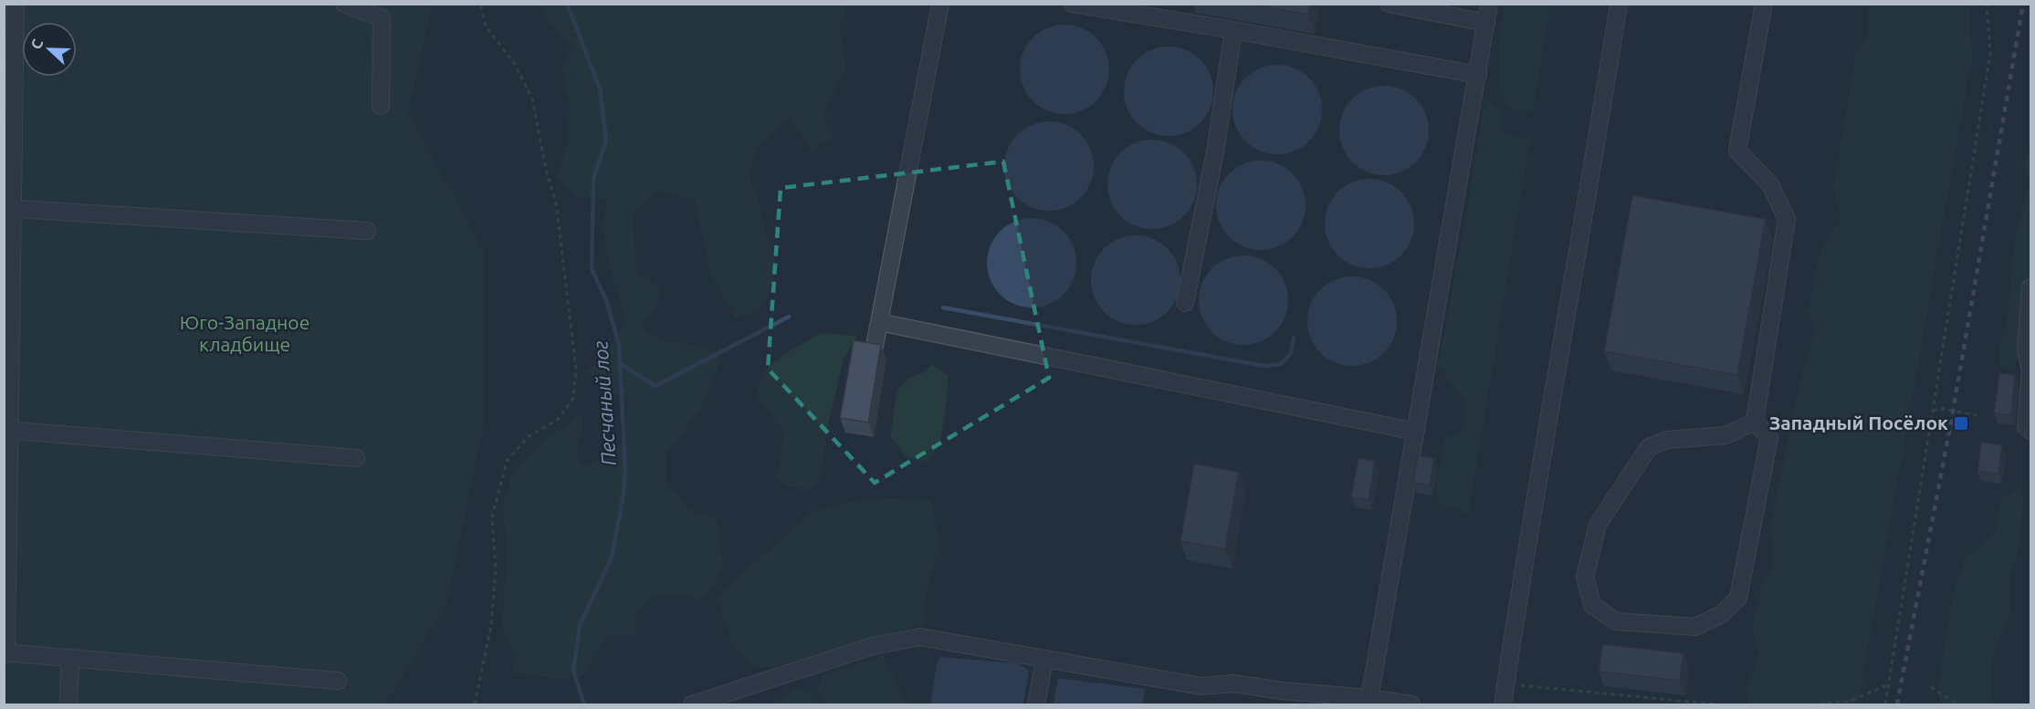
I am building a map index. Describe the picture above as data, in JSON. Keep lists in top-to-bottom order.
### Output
{
  "water": ["Песчаный лог"],
  "parks": ["Юго-Западное кладбище"],
  "places": {
    "transit": ["Западный Посёлок"]
  },
  "north": "left"
}
